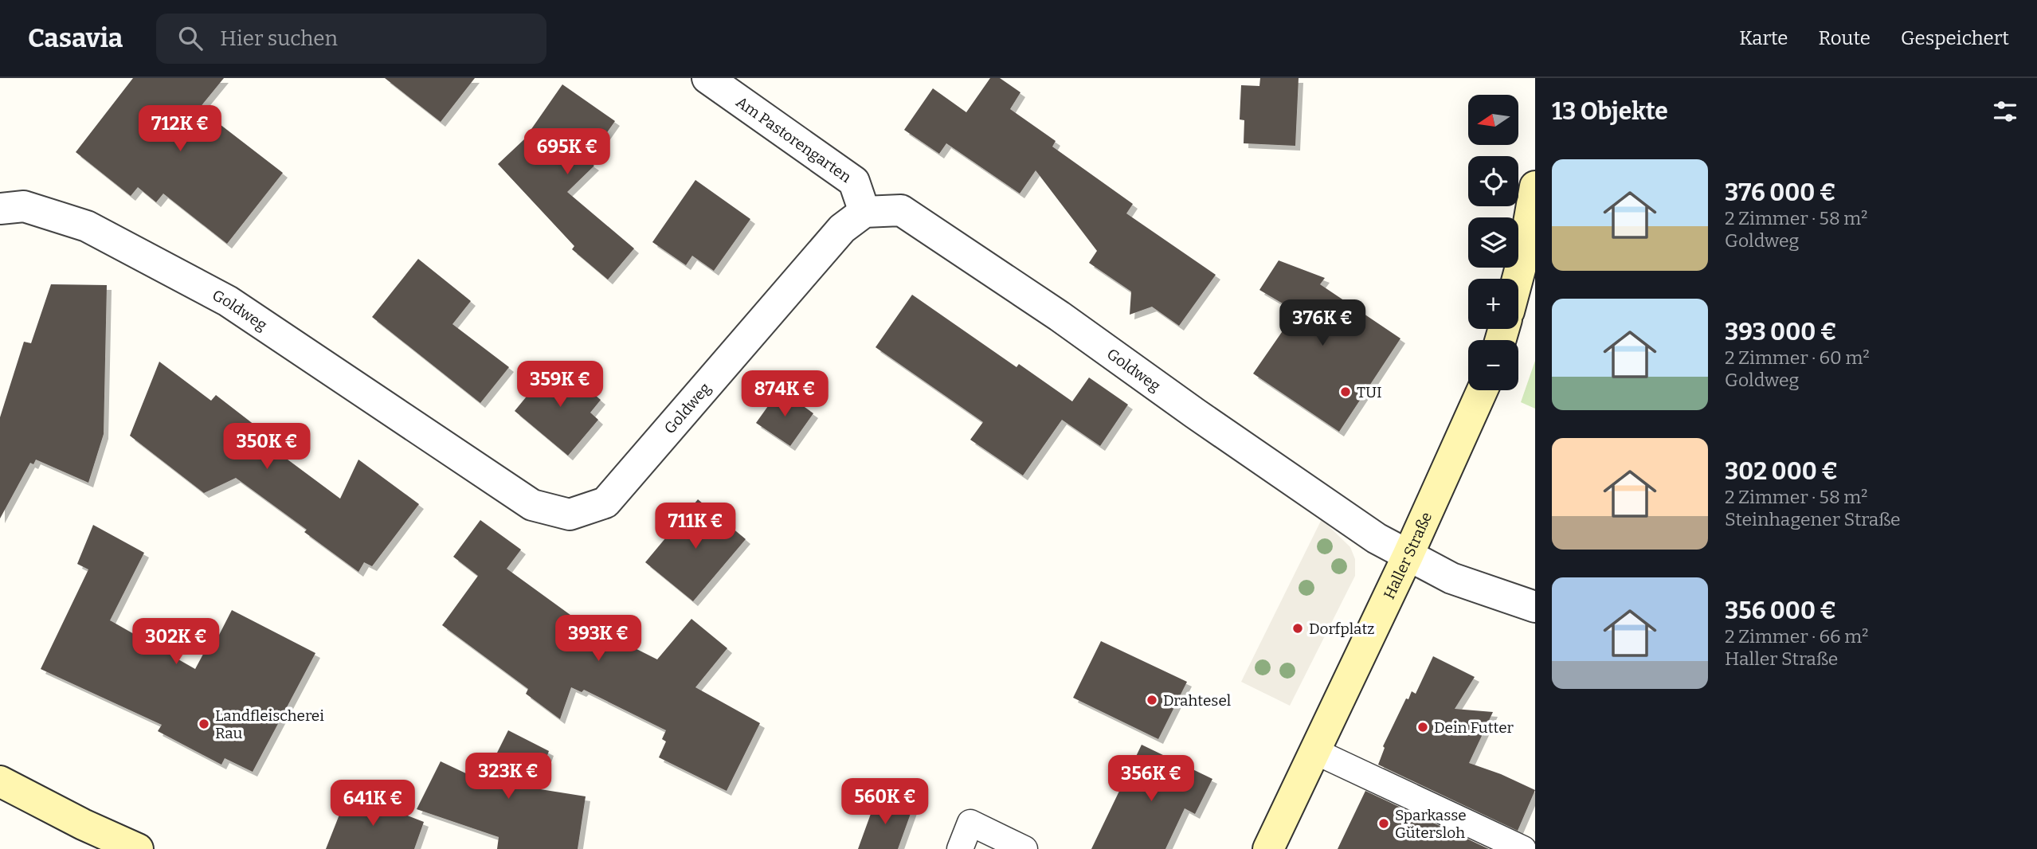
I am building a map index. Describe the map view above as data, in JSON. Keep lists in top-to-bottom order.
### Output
{
  "streets": {
    "street": ["Am Pastorengarten", "Goldweg", "Haller Straße"]
  },
  "crossings": [
    ["Am Pastorengarten", "Goldweg"],
    ["Goldweg", "Haller Straße"]
  ],
  "places": [
    "TUI",
    "Dorfplatz",
    "Drahtesel",
    "Landfleischerei Rau",
    "Dein Futter",
    "Sparkasse Gütersloh"
  ],
  "north": "left",
  "page": {
    "header": "Casavia",
    "search": "Hier suchen",
    "nav": ["Karte", "Route", "Gespeichert"],
    "heading": "13 Objekte",
    "map_buttons": ["+", "−"],
    "price": [
      "712K €",
      "695K €",
      "376K €",
      "359K €",
      "874K €",
      "350K €",
      "711K €",
      "393K €",
      "302K €",
      "323K €",
      "356K €",
      "560K €",
      "641K €"
    ],
    "list": [
      {
        "name": "376 000 €",
        "note": "2 Zimmer · 58 m² · Goldweg"
      },
      {
        "name": "393 000 €",
        "note": "2 Zimmer · 60 m² · Goldweg"
      },
      {
        "name": "302 000 €",
        "note": "2 Zimmer · 58 m² · Steinhagener Straße"
      },
      {
        "name": "356 000 €",
        "note": "2 Zimmer · 66 m² · Haller Straße"
      }
    ]
  }
}
